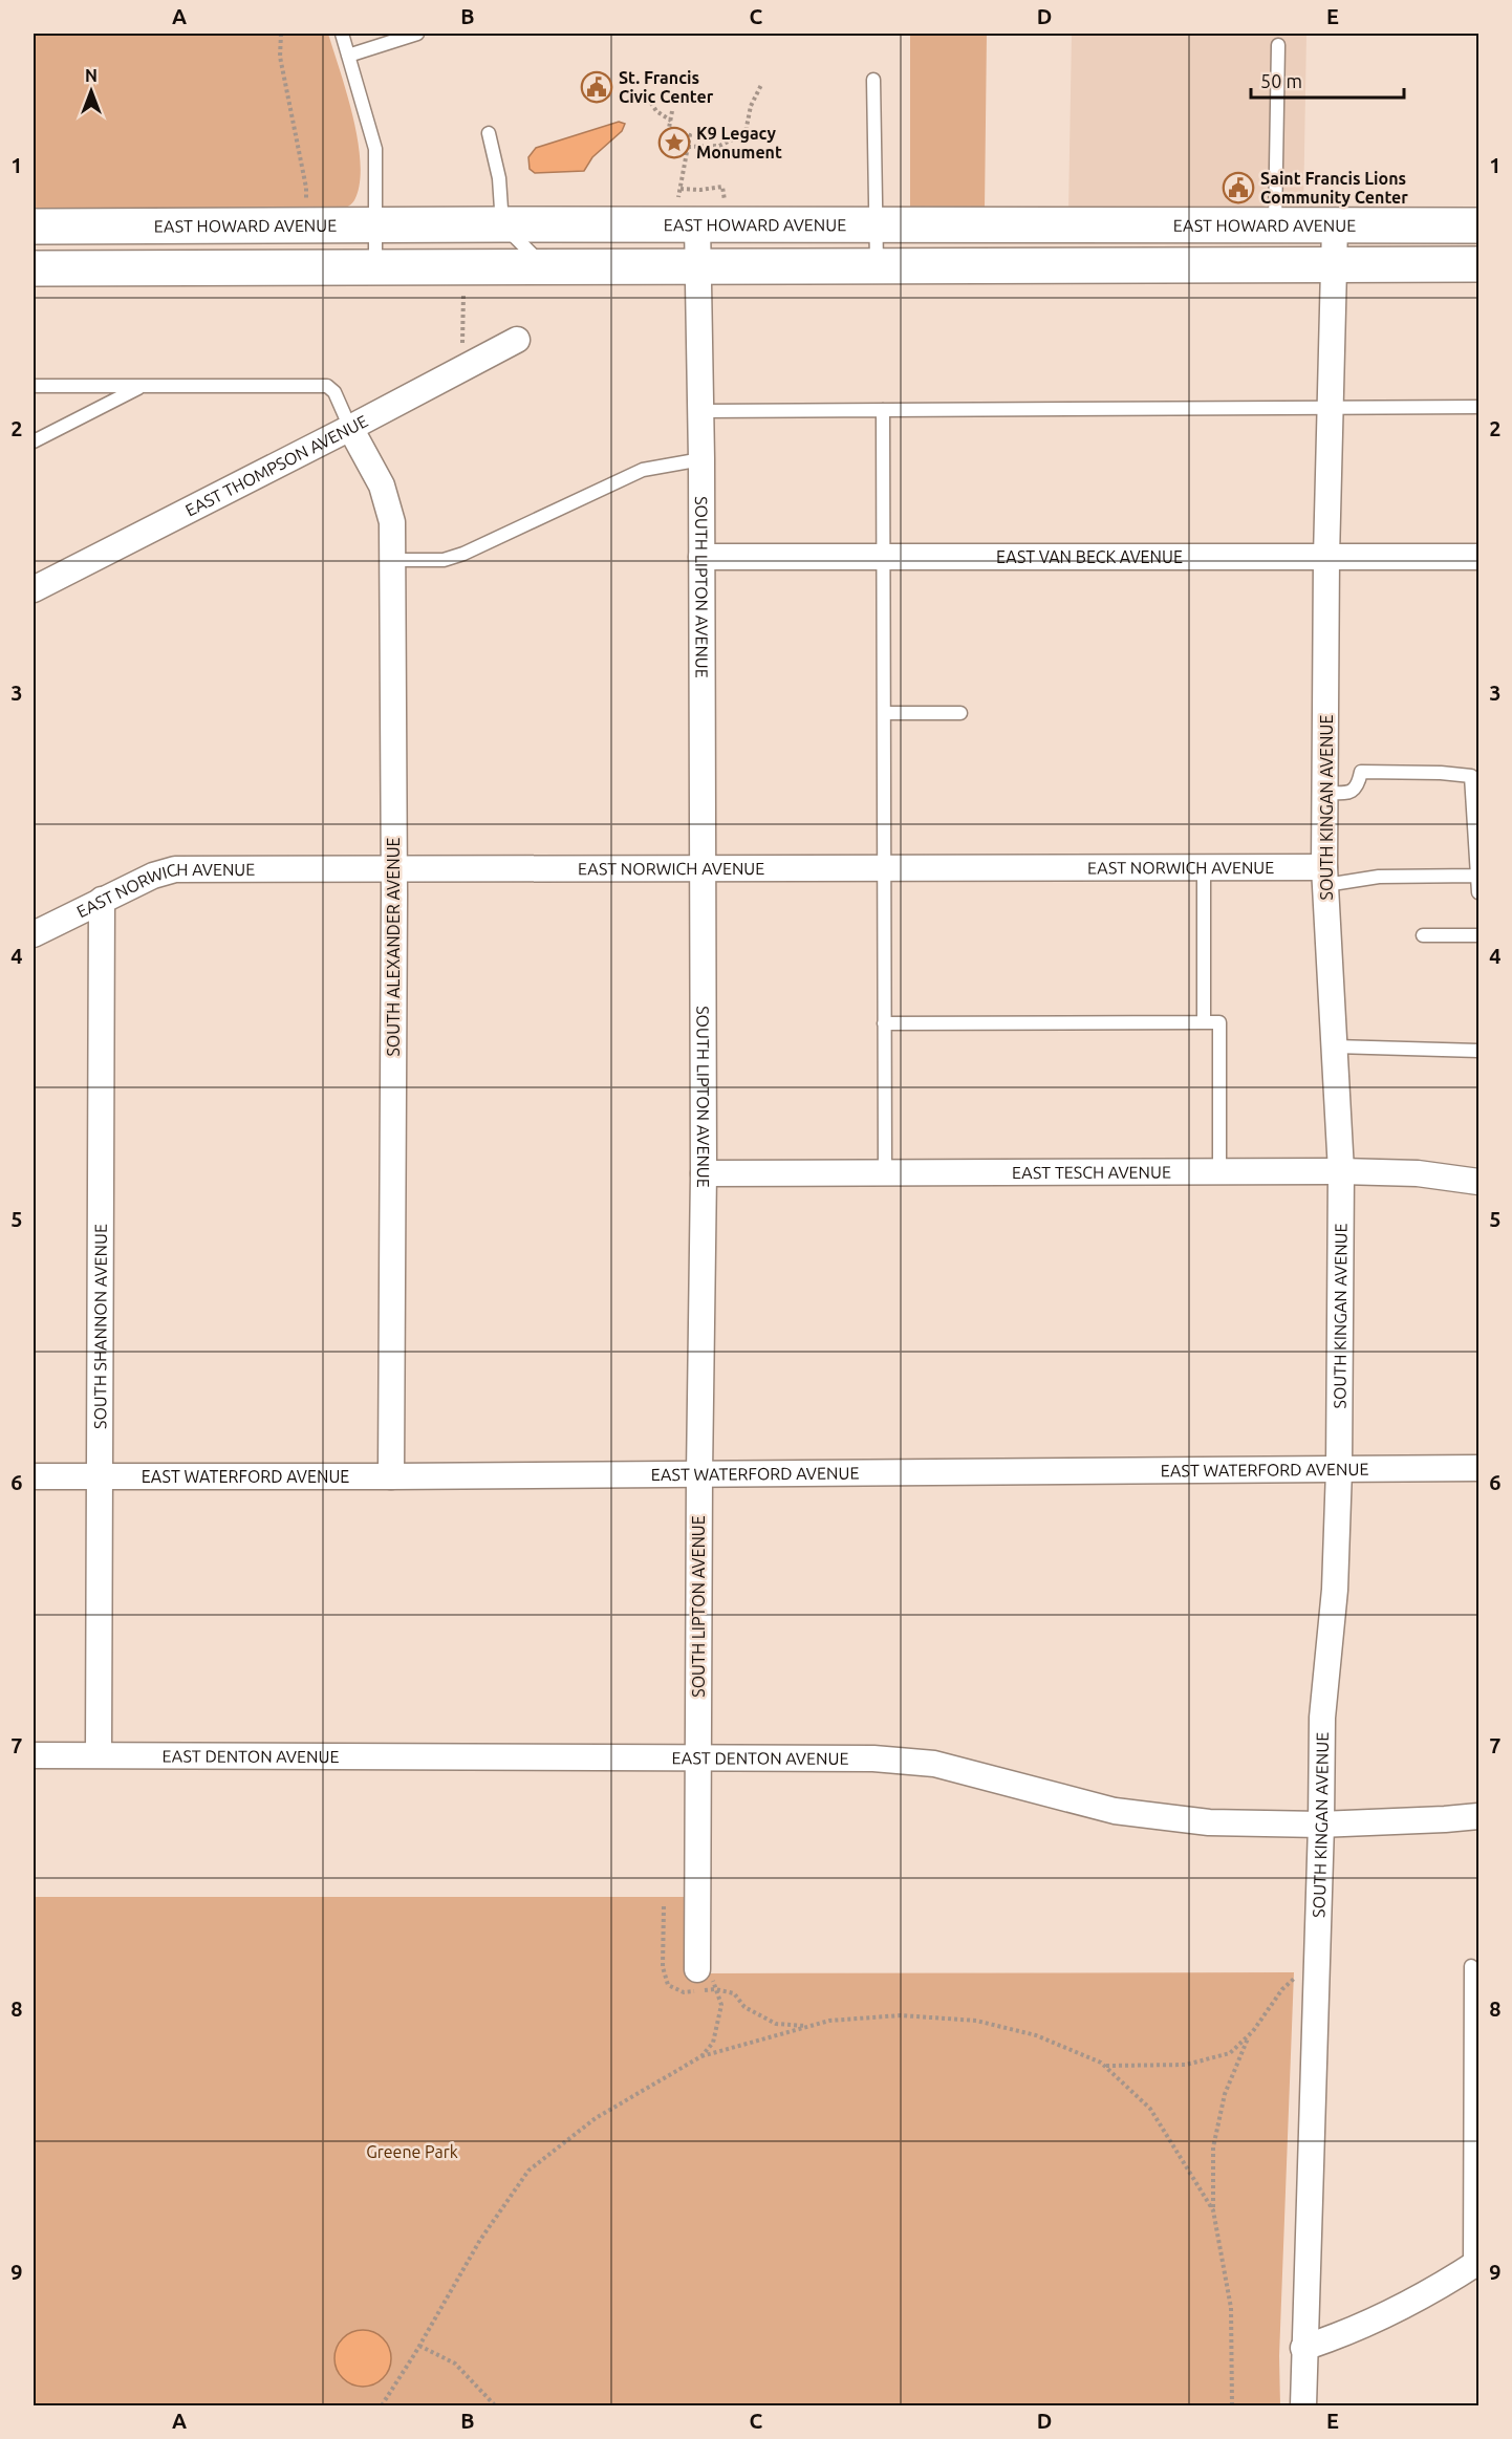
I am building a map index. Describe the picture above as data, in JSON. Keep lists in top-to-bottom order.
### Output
{
  "streets": {
    "main road": ["EAST HOWARD AVENUE"],
    "street": [
      "EAST THOMPSON AVENUE",
      "EAST VAN BECK AVENUE",
      "SOUTH LIPTON AVENUE",
      "SOUTH KINGAN AVENUE",
      "EAST NORWICH AVENUE",
      "SOUTH ALEXANDER AVENUE",
      "EAST TESCH AVENUE",
      "SOUTH SHANNON AVENUE",
      "EAST WATERFORD AVENUE",
      "EAST DENTON AVENUE"
    ]
  },
  "crossings": [
    ["EAST HOWARD AVENUE", "SOUTH LIPTON AVENUE"],
    ["EAST HOWARD AVENUE", "SOUTH KINGAN AVENUE"],
    ["EAST THOMPSON AVENUE", "SOUTH ALEXANDER AVENUE"],
    ["EAST VAN BECK AVENUE", "SOUTH LIPTON AVENUE"],
    ["EAST VAN BECK AVENUE", "SOUTH KINGAN AVENUE"],
    ["SOUTH LIPTON AVENUE", "EAST NORWICH AVENUE"],
    ["SOUTH LIPTON AVENUE", "EAST TESCH AVENUE"],
    ["SOUTH LIPTON AVENUE", "EAST WATERFORD AVENUE"],
    ["SOUTH LIPTON AVENUE", "EAST DENTON AVENUE"],
    ["SOUTH KINGAN AVENUE", "EAST NORWICH AVENUE"],
    ["SOUTH KINGAN AVENUE", "EAST TESCH AVENUE"],
    ["SOUTH KINGAN AVENUE", "EAST WATERFORD AVENUE"],
    ["SOUTH KINGAN AVENUE", "EAST DENTON AVENUE"],
    ["EAST NORWICH AVENUE", "SOUTH ALEXANDER AVENUE"],
    ["EAST NORWICH AVENUE", "SOUTH SHANNON AVENUE"],
    ["SOUTH ALEXANDER AVENUE", "EAST WATERFORD AVENUE"],
    ["SOUTH SHANNON AVENUE", "EAST WATERFORD AVENUE"],
    ["SOUTH SHANNON AVENUE", "EAST DENTON AVENUE"]
  ],
  "parks": ["Greene Park"],
  "places": {
    "public building": ["St. Francis Civic Center", "Saint Francis Lions Community Center"],
    "place": ["K9 Legacy Monument"]
  },
  "scale_bar": "50 m",
  "north": "top",
  "grid": {
    "columns": [
      "A",
      "B",
      "C",
      "D",
      "E"
    ],
    "rows": [
      "1",
      "2",
      "3",
      "4",
      "5",
      "6",
      "7",
      "8",
      "9"
    ]
  }
}
